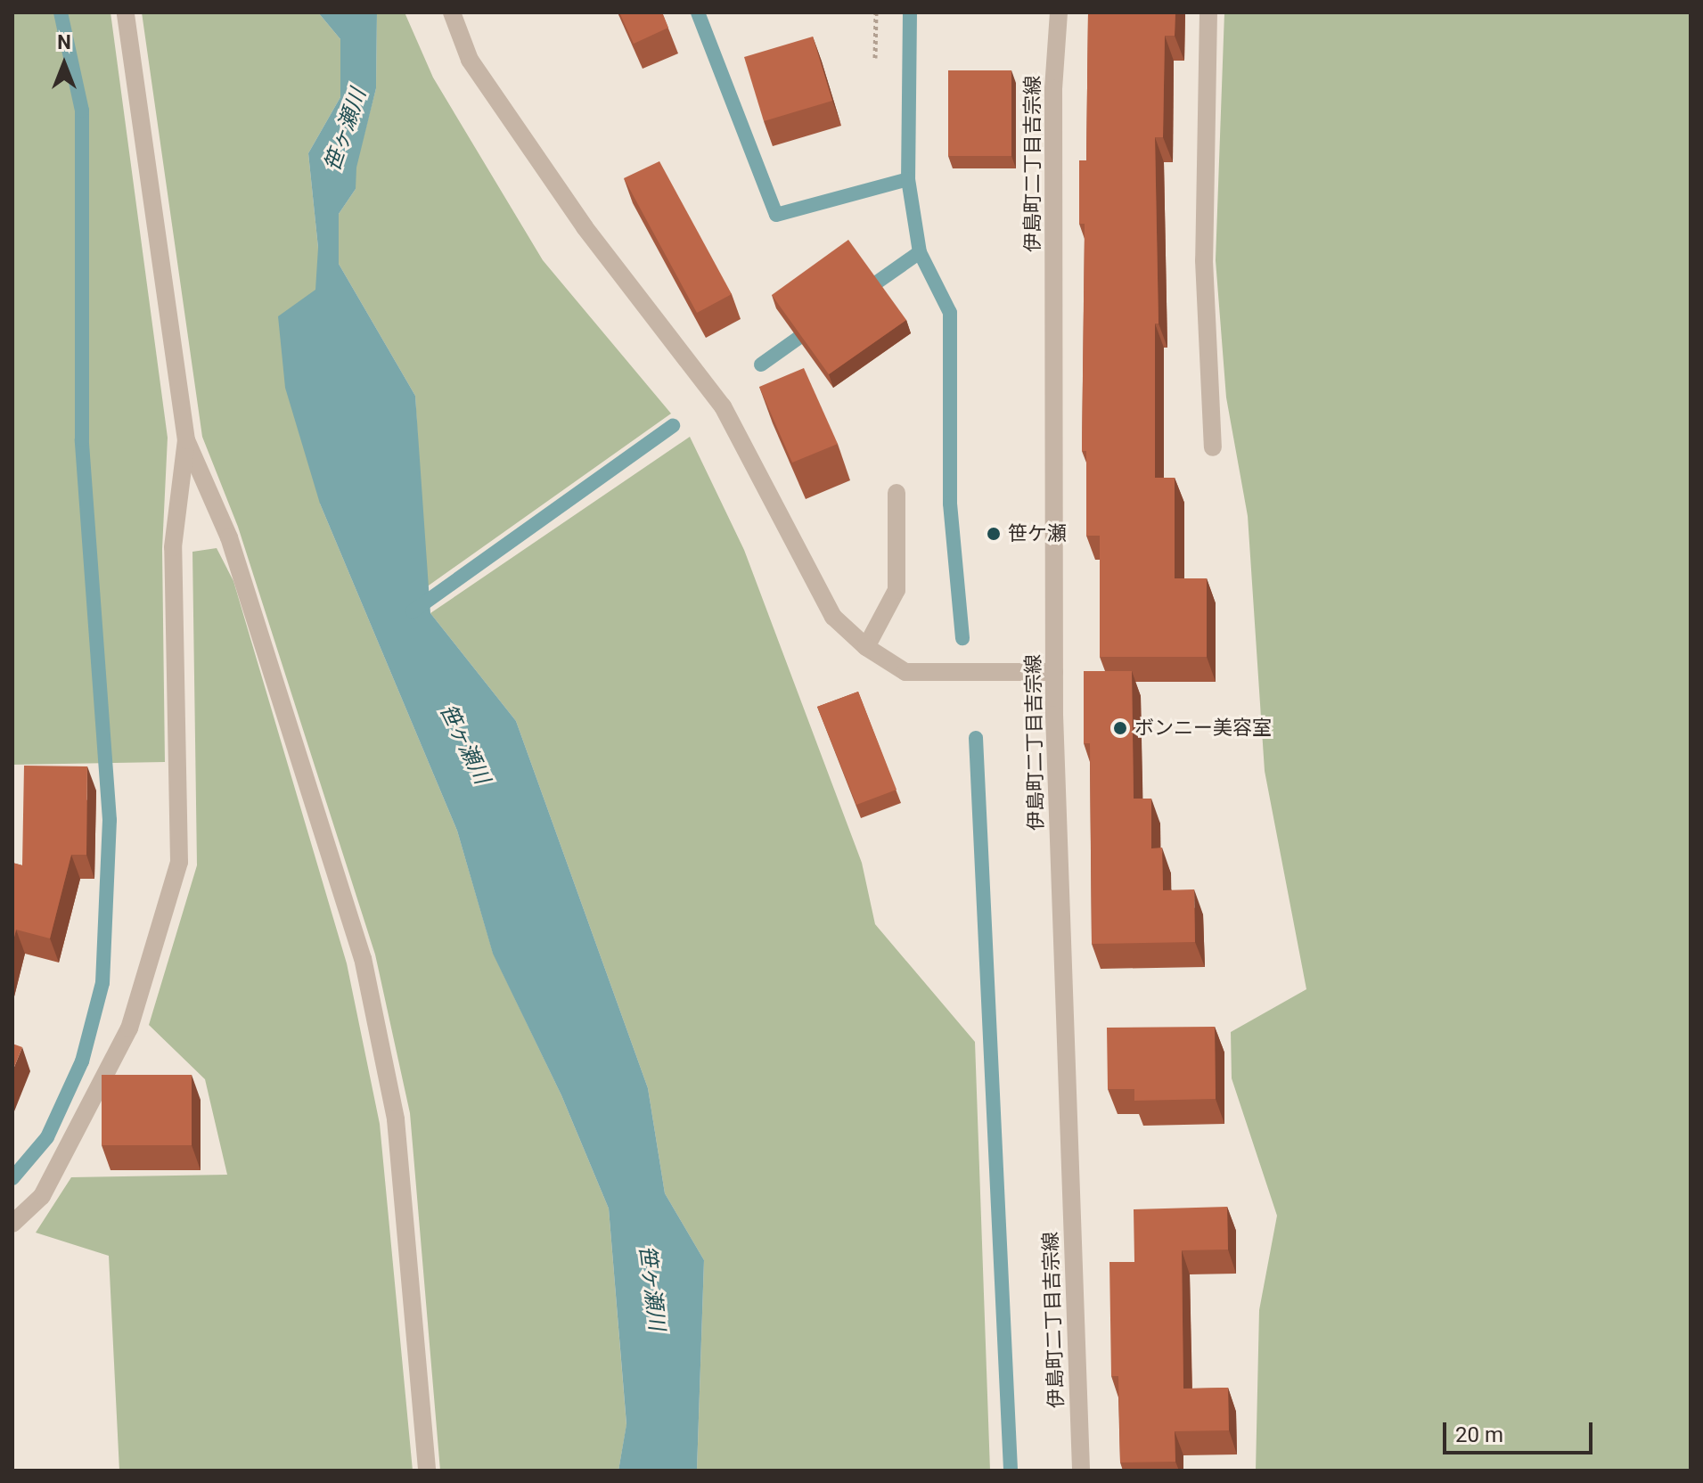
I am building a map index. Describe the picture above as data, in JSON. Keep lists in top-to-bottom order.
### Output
{
  "streets": {
    "street": ["伊島町二丁目吉宗線"]
  },
  "water": ["笹ヶ瀬川"],
  "places": ["笹ケ瀬", "ボンニー美容室"],
  "scale_bar": "20 m",
  "north": "top"
}
